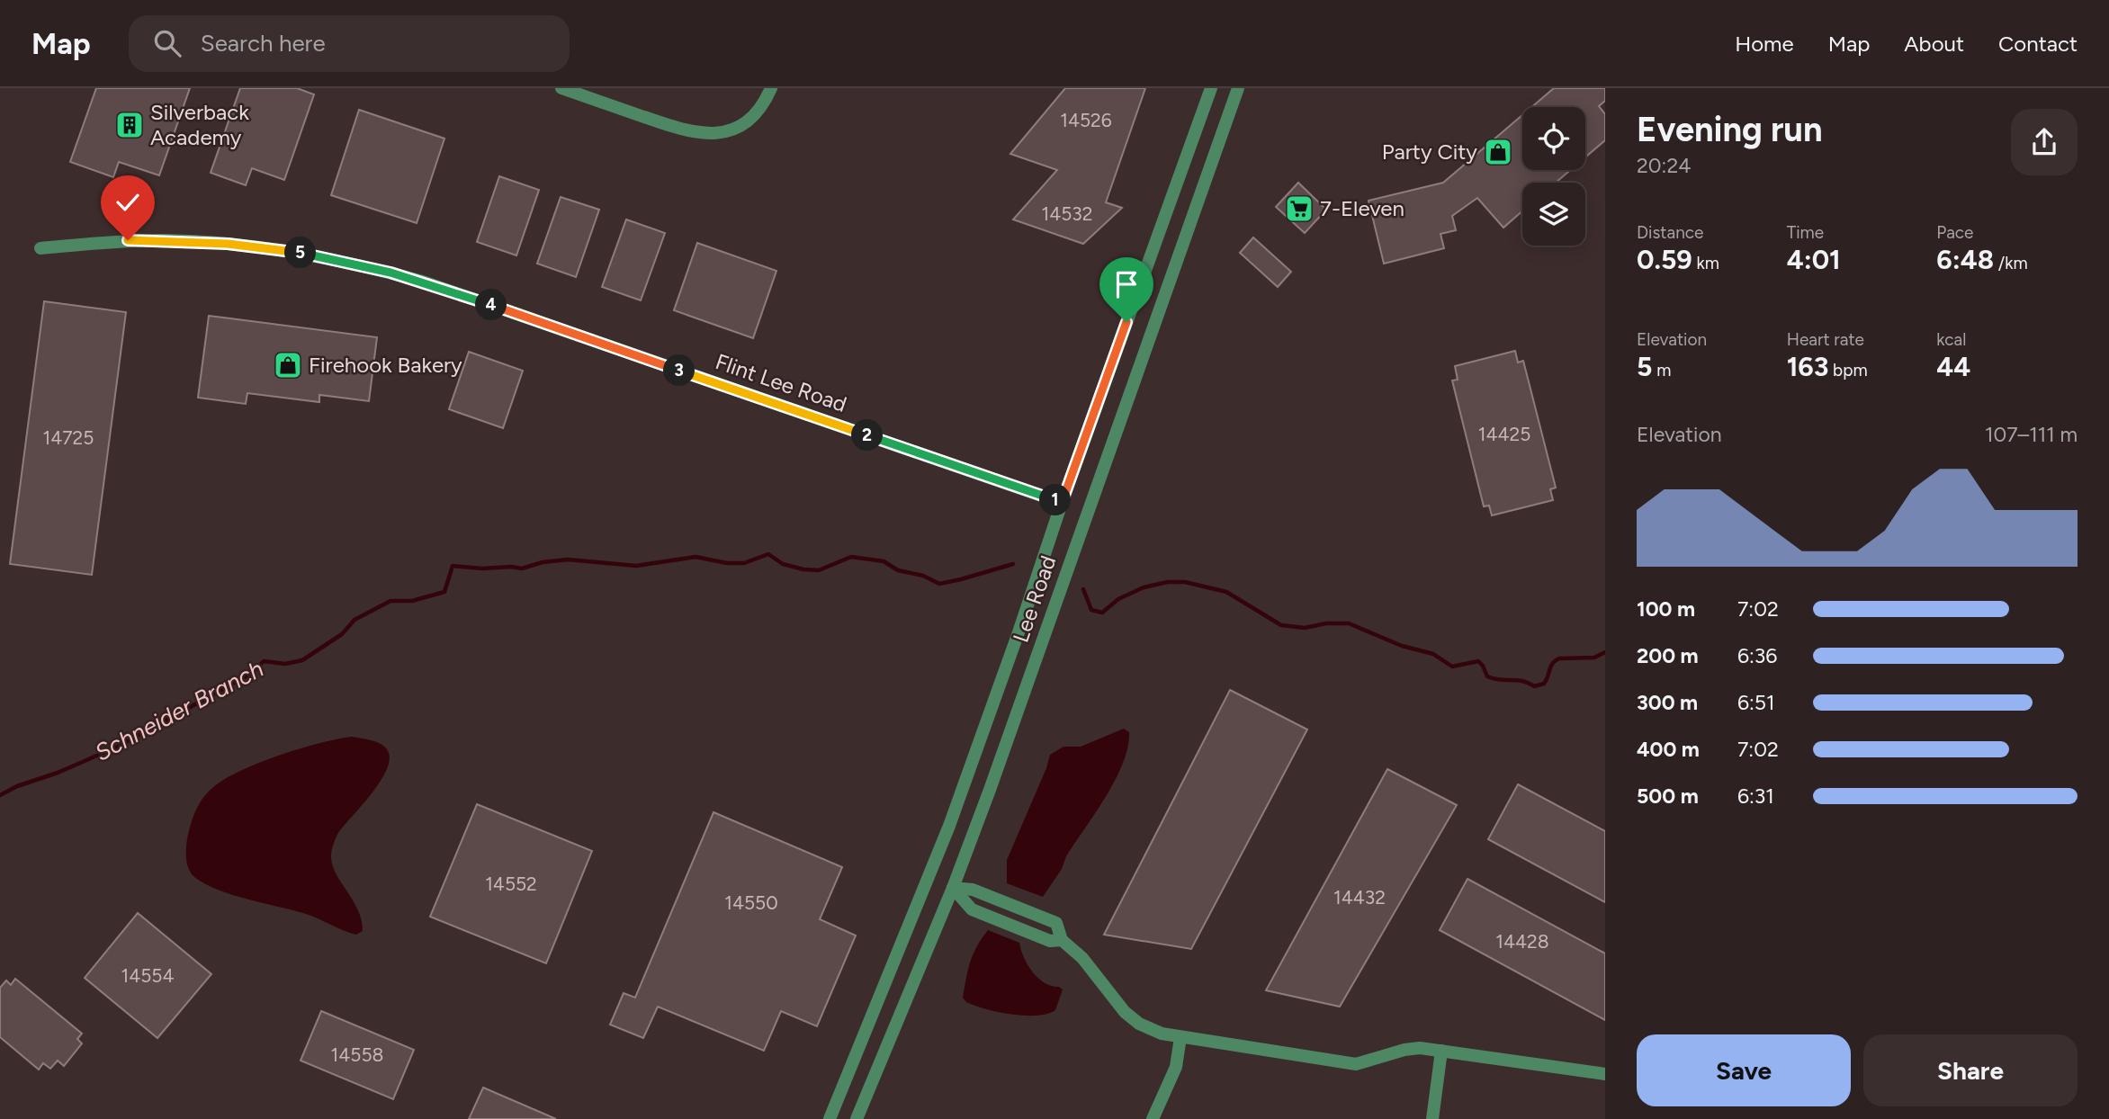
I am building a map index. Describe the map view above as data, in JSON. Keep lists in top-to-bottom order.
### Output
{
  "streets": {
    "street": ["Flint Lee Road", "Lee Road"]
  },
  "crossings": [
    ["Flint Lee Road", "Lee Road"]
  ],
  "water": ["Schneider Branch"],
  "places": {
    "building": ["Silverback Academy"],
    "shop": ["Party City", "Firehook Bakery"],
    "supermarket": ["7-Eleven"]
  },
  "house_numbers": [
    "14526",
    "14532",
    "14425",
    "14725",
    "14552",
    "14432",
    "14550",
    "14428",
    "14554",
    "14558"
  ],
  "page": {
    "header": "Map",
    "search": "Search here",
    "nav": [
      "Home",
      "Map",
      "About",
      "Contact"
    ],
    "heading": ["Evening run", "20:24"],
    "stats": [
      ["Distance", "0.59 km"],
      ["Time", "4:01"],
      ["Pace", "6:48 /km"],
      ["Elevation", "5 m"],
      ["Heart rate", "163 bpm"],
      ["kcal", "44"]
    ],
    "pins": [
      "5",
      "4",
      "3",
      "2",
      "1"
    ],
    "chart": ["Elevation", "107–111 m"],
    "list": [
      {
        "name": "100 m",
        "note": "7:02"
      },
      {
        "name": "200 m",
        "note": "6:36"
      },
      {
        "name": "300 m",
        "note": "6:51"
      },
      {
        "name": "400 m",
        "note": "7:02"
      },
      {
        "name": "500 m",
        "note": "6:31"
      }
    ],
    "buttons": ["Save", "Share"]
  }
}
